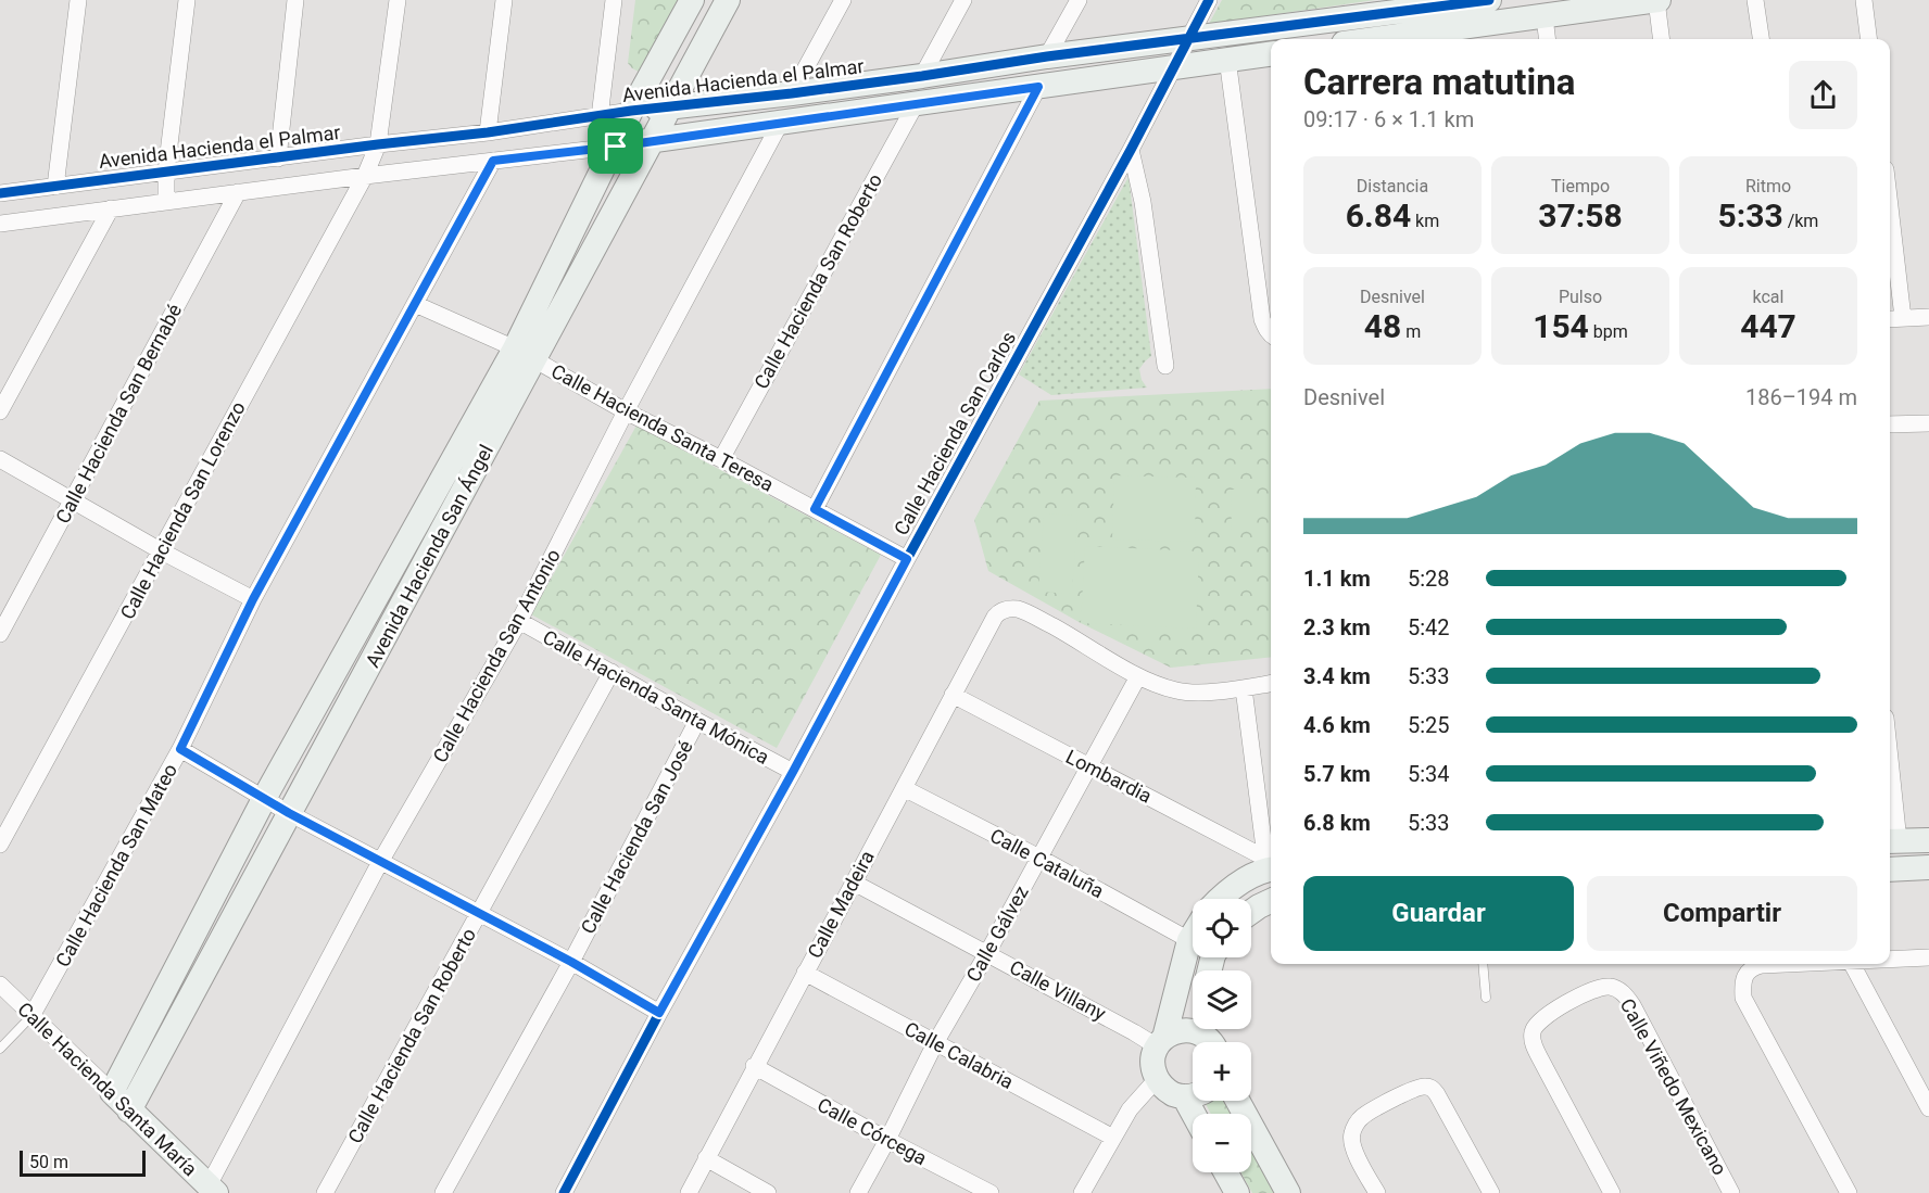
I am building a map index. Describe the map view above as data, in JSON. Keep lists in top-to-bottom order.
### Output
{
  "streets": {
    "street": [
      "Avenida Hacienda el Palmar",
      "Calle Hacienda San Roberto",
      "Calle Hacienda San Bernabé",
      "Calle Hacienda Santa Teresa",
      "Calle Hacienda San Carlos",
      "Calle Hacienda San Lorenzo",
      "Avenida Hacienda San Ángel",
      "Calle Hacienda San Antonio",
      "Calle Hacienda Santa Mónica",
      "Lombardia",
      "Calle Hacienda San José",
      "Calle Cataluña",
      "Calle Hacienda San Mateo",
      "Calle Madeira",
      "Calle Gálvez",
      "Calle Villany",
      "Calle Calabria",
      "Calle Viñedo Mexicano",
      "Calle Hacienda Santa María",
      "Calle Córcega"
    ]
  },
  "crossings": [
    ["Avenida Hacienda el Palmar", "Calle Hacienda San Carlos"],
    ["Avenida Hacienda el Palmar", "Calle Hacienda San Lorenzo"],
    ["Avenida Hacienda el Palmar", "Avenida Hacienda San Ángel"],
    ["Calle Hacienda San Roberto", "Calle Hacienda Santa Teresa"],
    ["Calle Hacienda San Roberto", "Calle Hacienda Santa Mónica"],
    ["Calle Hacienda Santa Teresa", "Calle Hacienda San Carlos"],
    ["Calle Hacienda Santa Teresa", "Avenida Hacienda San Ángel"],
    ["Calle Hacienda Santa Teresa", "Calle Hacienda San Antonio"],
    ["Calle Hacienda Santa Teresa", "Calle Hacienda San Mateo"],
    ["Calle Hacienda San Carlos", "Calle Hacienda Santa Mónica"],
    ["Avenida Hacienda San Ángel", "Calle Hacienda Santa María"],
    ["Calle Hacienda San Antonio", "Calle Hacienda Santa Mónica"],
    ["Calle Hacienda San Antonio", "Calle Hacienda Santa María"],
    ["Calle Hacienda Santa Mónica", "Calle Hacienda San José"],
    ["Lombardia", "Calle Madeira"],
    ["Lombardia", "Calle Gálvez"],
    ["Calle Cataluña", "Calle Madeira"],
    ["Calle Cataluña", "Calle Gálvez"],
    ["Calle Hacienda San Mateo", "Calle Hacienda Santa María"],
    ["Calle Madeira", "Calle Gálvez"],
    ["Calle Madeira", "Calle Villany"],
    ["Calle Madeira", "Calle Calabria"],
    ["Calle Madeira", "Calle Córcega"],
    ["Calle Gálvez", "Calle Villany"],
    ["Calle Gálvez", "Calle Calabria"],
    ["Calle Gálvez", "Calle Córcega"]
  ],
  "scale_bar": "50 m",
  "page": {
    "heading": ["Carrera matutina", "09:17 · 6 × 1.1 km"],
    "stats": [
      ["Distancia", "6.84 km"],
      ["Tiempo", "37:58"],
      ["Ritmo", "5:33 /km"],
      ["Desnivel", "48 m"],
      ["Pulso", "154 bpm"],
      ["kcal", "447"]
    ],
    "chart": ["Desnivel", "186–194 m"],
    "list": [
      {
        "name": "1.1 km",
        "note": "5:28"
      },
      {
        "name": "2.3 km",
        "note": "5:42"
      },
      {
        "name": "3.4 km",
        "note": "5:33"
      },
      {
        "name": "4.6 km",
        "note": "5:25"
      },
      {
        "name": "5.7 km",
        "note": "5:34"
      },
      {
        "name": "6.8 km",
        "note": "5:33"
      }
    ],
    "buttons": ["Guardar", "Compartir"],
    "map_buttons": ["+", "−"],
    "scale": "50 m"
  }
}
